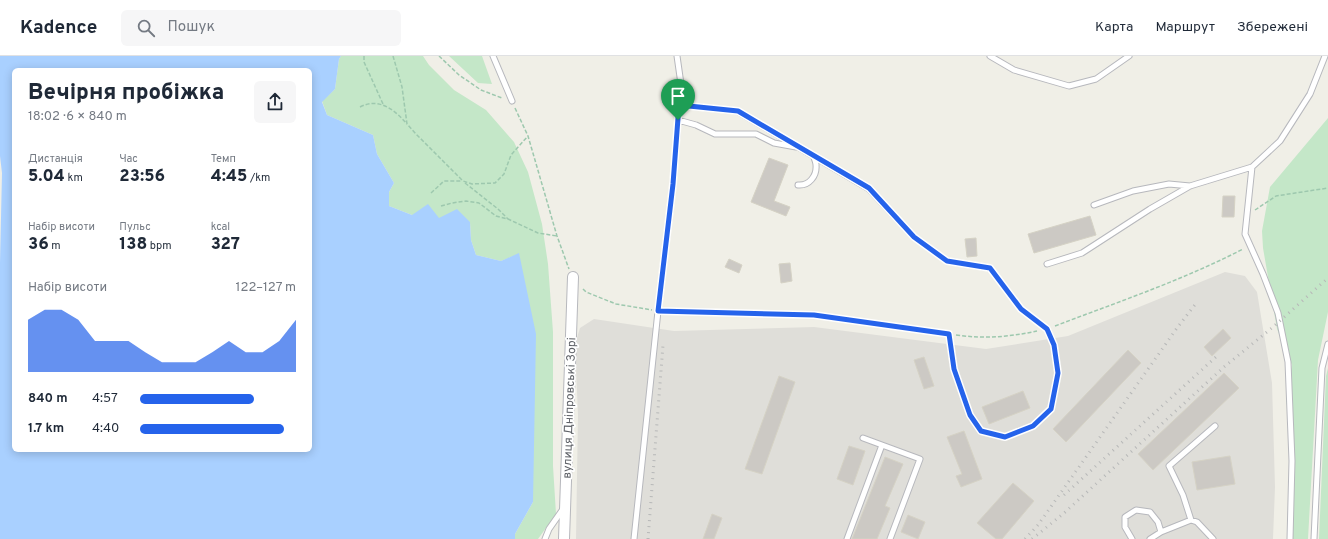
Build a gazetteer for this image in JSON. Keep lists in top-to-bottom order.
{
  "streets": {
    "street": ["вулиця Дніпровські Зорі"]
  },
  "page": {
    "header": "Kadence",
    "search": "Пошук",
    "nav": ["Карта", "Маршрут", "Збережені"],
    "heading": ["Вечірня пробіжка", "18:02 · 6 × 840 m"],
    "stats": [
      ["Дистанція", "5.04 km"],
      ["Час", "23:56"],
      ["Темп", "4:45 /km"],
      ["Набір висоти", "36 m"],
      ["Пульс", "138 bpm"],
      ["kcal", "327"]
    ],
    "chart": ["Набір висоти", "122–127 m"],
    "list": [
      {
        "name": "840 m",
        "note": "4:57"
      },
      {
        "name": "1.7 km",
        "note": "4:40"
      }
    ]
  }
}
